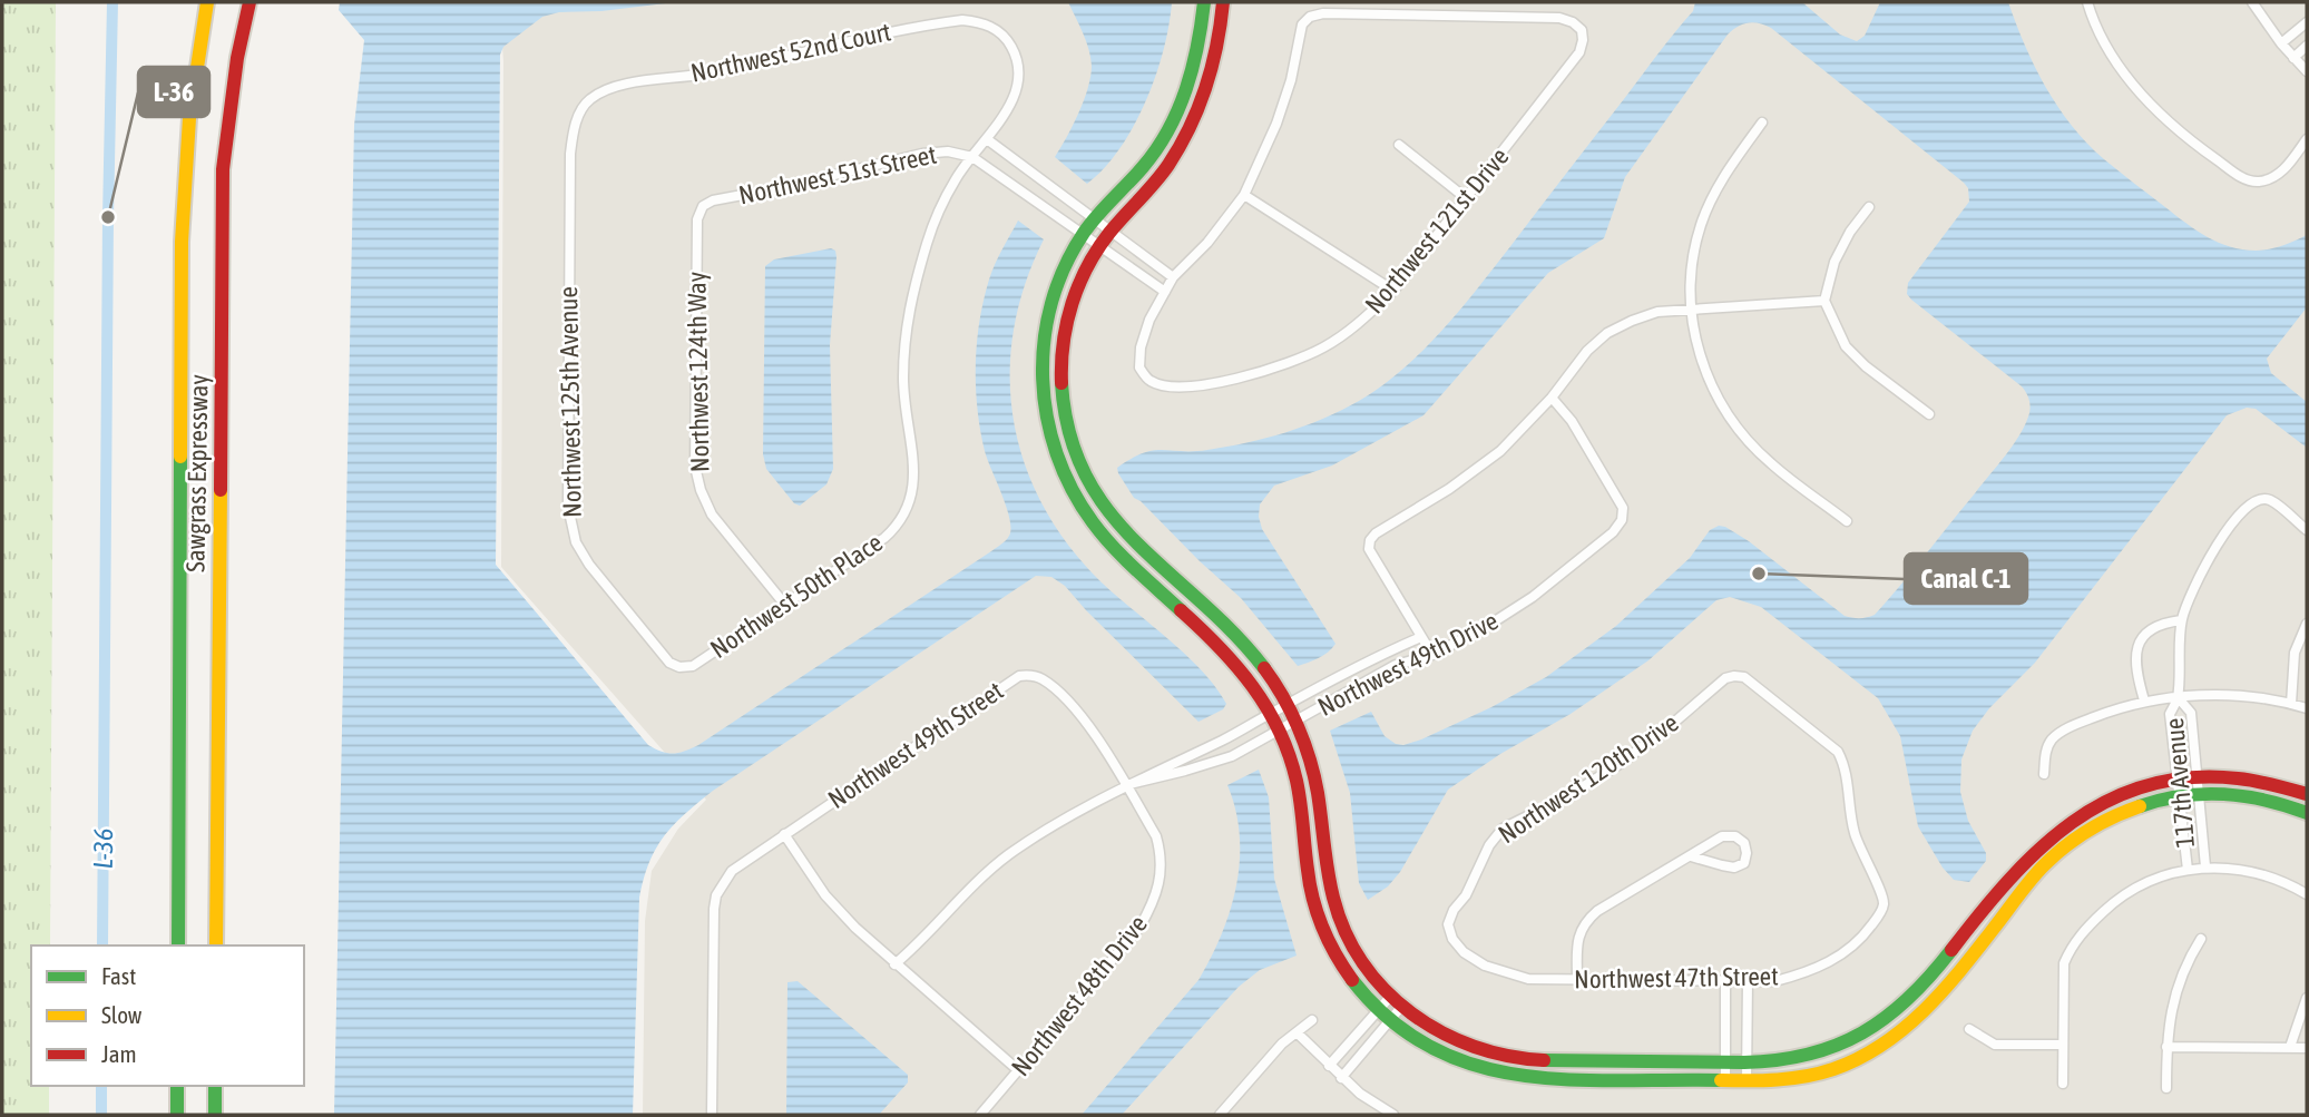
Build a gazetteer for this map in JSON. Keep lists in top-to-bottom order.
{
  "streets": {
    "main road": ["Sawgrass Expressway"],
    "street": [
      "Northwest 52nd Court",
      "Northwest 51st Street",
      "Northwest 121st Drive",
      "Northwest 124th Way",
      "Northwest 125th Avenue",
      "Northwest 50th Place",
      "Northwest 49th Drive",
      "Northwest 49th Street",
      "Northwest 120th Drive",
      "117th Avenue",
      "Northwest 47th Street",
      "Northwest 48th Drive"
    ]
  },
  "crossings": [
    ["Northwest 52nd Court", "Northwest 125th Avenue"],
    ["Northwest 51st Street", "Northwest 121st Drive"],
    ["Northwest 51st Street", "Northwest 124th Way"],
    ["Northwest 51st Street", "Northwest 50th Place"],
    ["Northwest 124th Way", "Northwest 50th Place"],
    ["Northwest 125th Avenue", "Northwest 50th Place"],
    ["Northwest 49th Drive", "Northwest 49th Street"],
    ["Northwest 49th Drive", "Northwest 48th Drive"],
    ["Northwest 49th Street", "Northwest 48th Drive"],
    ["Northwest 120th Drive", "Northwest 47th Street"]
  ],
  "water": ["L-36"],
  "places": ["L-36", "Canal C-1"],
  "legend": ["Fast", "Slow", "Jam"]
}
